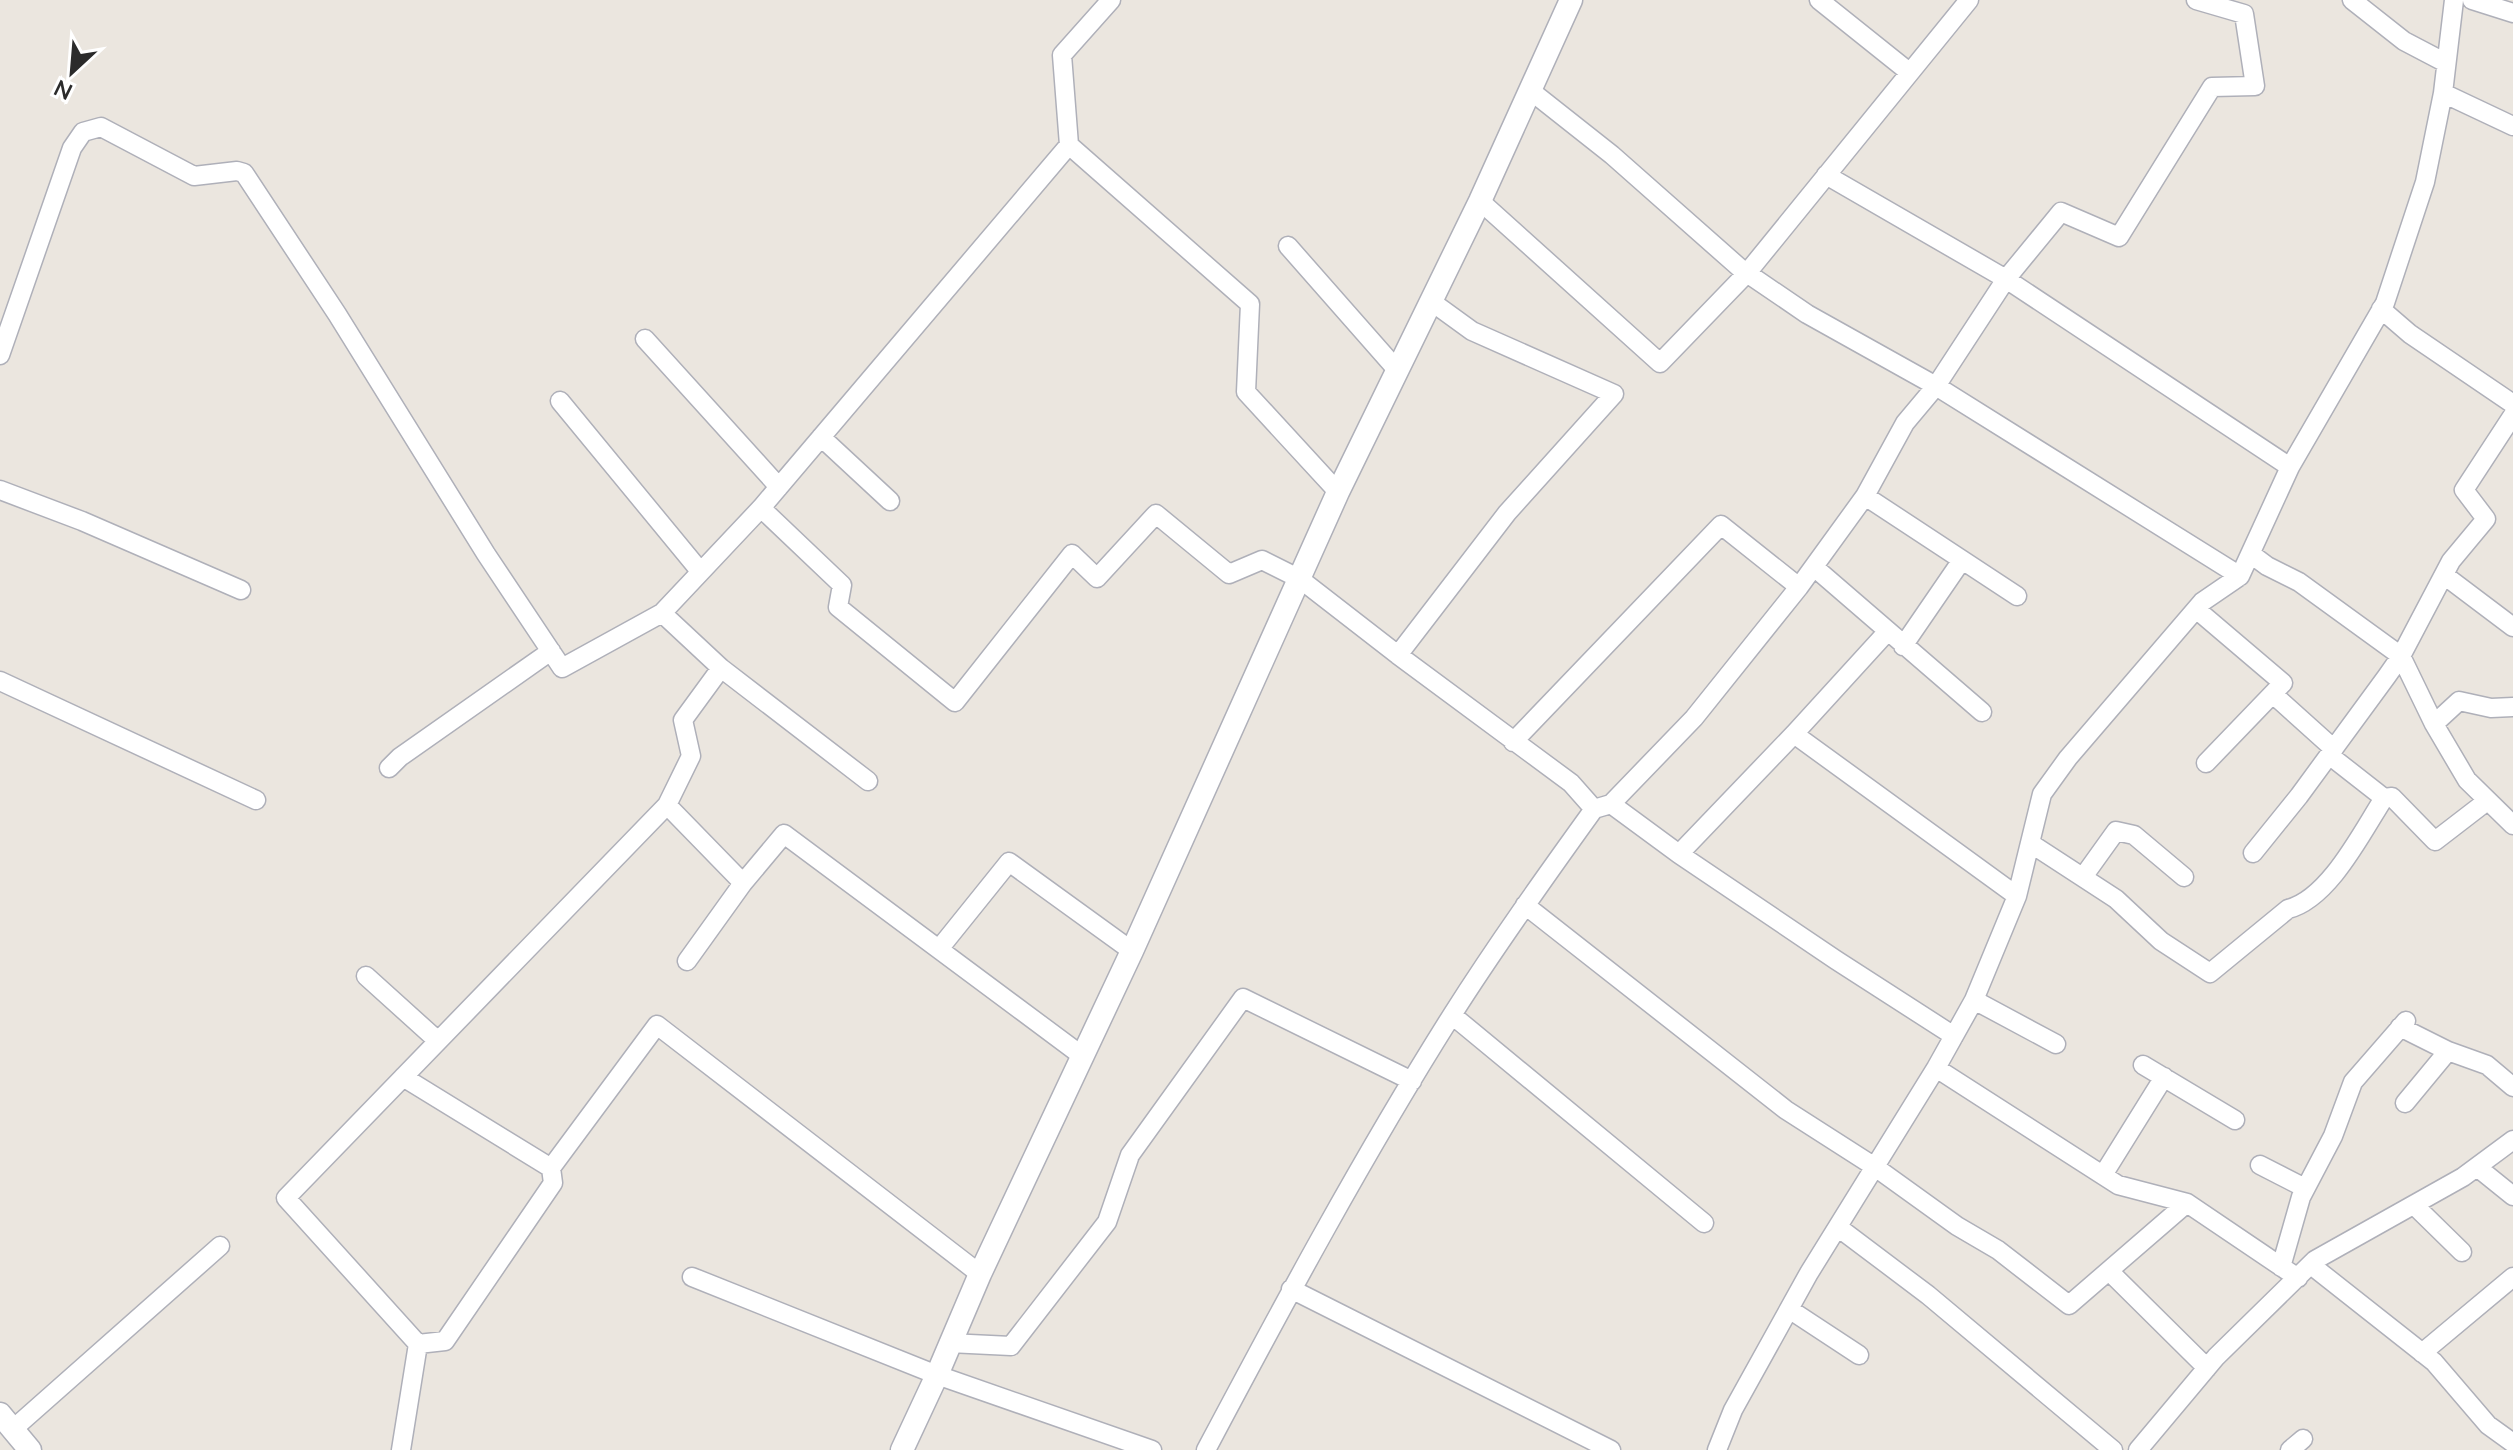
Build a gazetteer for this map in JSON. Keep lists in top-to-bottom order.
{
  "north": "bottom left"
}
